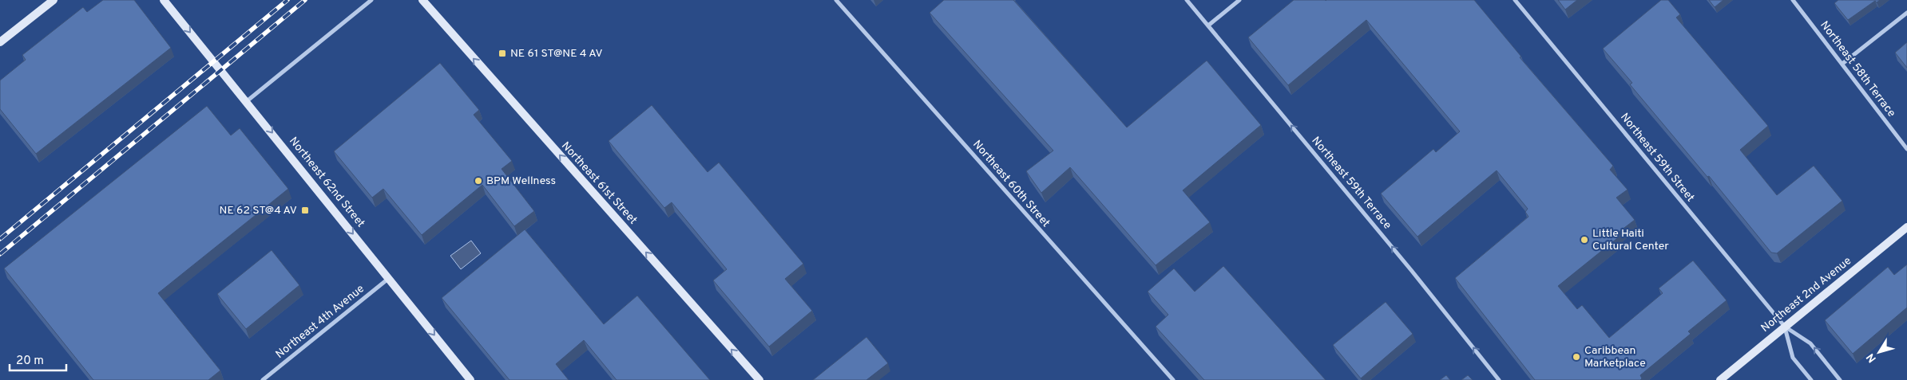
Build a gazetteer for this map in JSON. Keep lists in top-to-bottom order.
{
  "streets": {
    "main road": ["Northeast 62nd Street", "Northeast 61st Street", "Northeast 2nd Avenue"],
    "street": [
      "Northeast 58th Terrace",
      "Northeast 59th Street",
      "Northeast 59th Terrace",
      "Northeast 60th Street",
      "Northeast 4th Avenue"
    ]
  },
  "crossings": [
    ["Northeast 59th Street", "Northeast 2nd Avenue"],
    ["Northeast 62nd Street", "Northeast 4th Avenue"]
  ],
  "one_way": ["Northeast 62nd Street", "Northeast 61st Street", "Northeast 59th Terrace"],
  "places": {
    "transit": ["NE 61 ST@NE 4 AV", "NE 62 ST@4 AV"],
    "other": ["BPM Wellness", "Little Haiti Cultural Center", "Caribbean Marketplace"]
  },
  "scale_bar": "20 m",
  "north": "bottom left"
}
